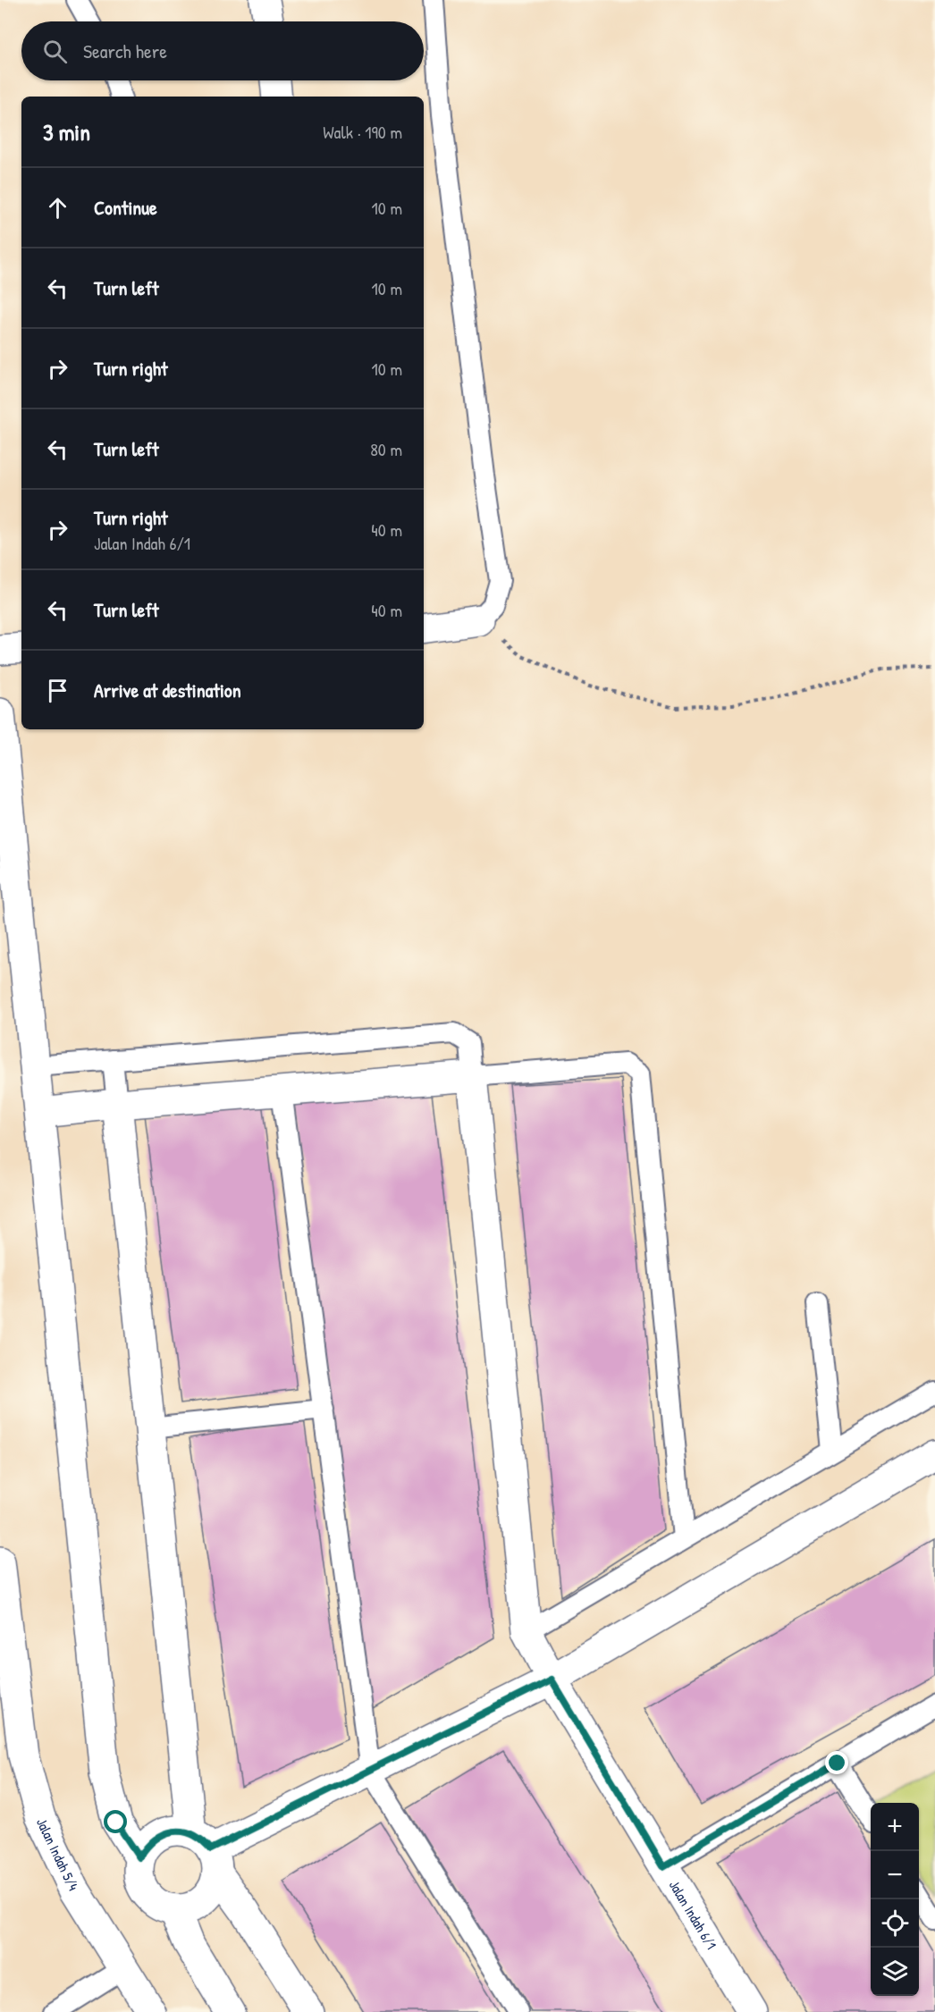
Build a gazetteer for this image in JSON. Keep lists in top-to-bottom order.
{
  "streets": {
    "street": ["Jalan Indah 5/4", "Jalan Indah 6/1"]
  },
  "page": {
    "search": "Search here",
    "heading": ["3 min", "Walk · 190 m"],
    "list": [
      ["Continue", "10 m"],
      ["Turn left", "10 m"],
      ["Turn right", "10 m"],
      ["Turn left", "80 m"],
      ["Turn right", "Jalan Indah 6/1", "40 m"],
      ["Turn left", "40 m"],
      "Arrive at destination"
    ],
    "map_buttons": ["+", "−"]
  }
}
